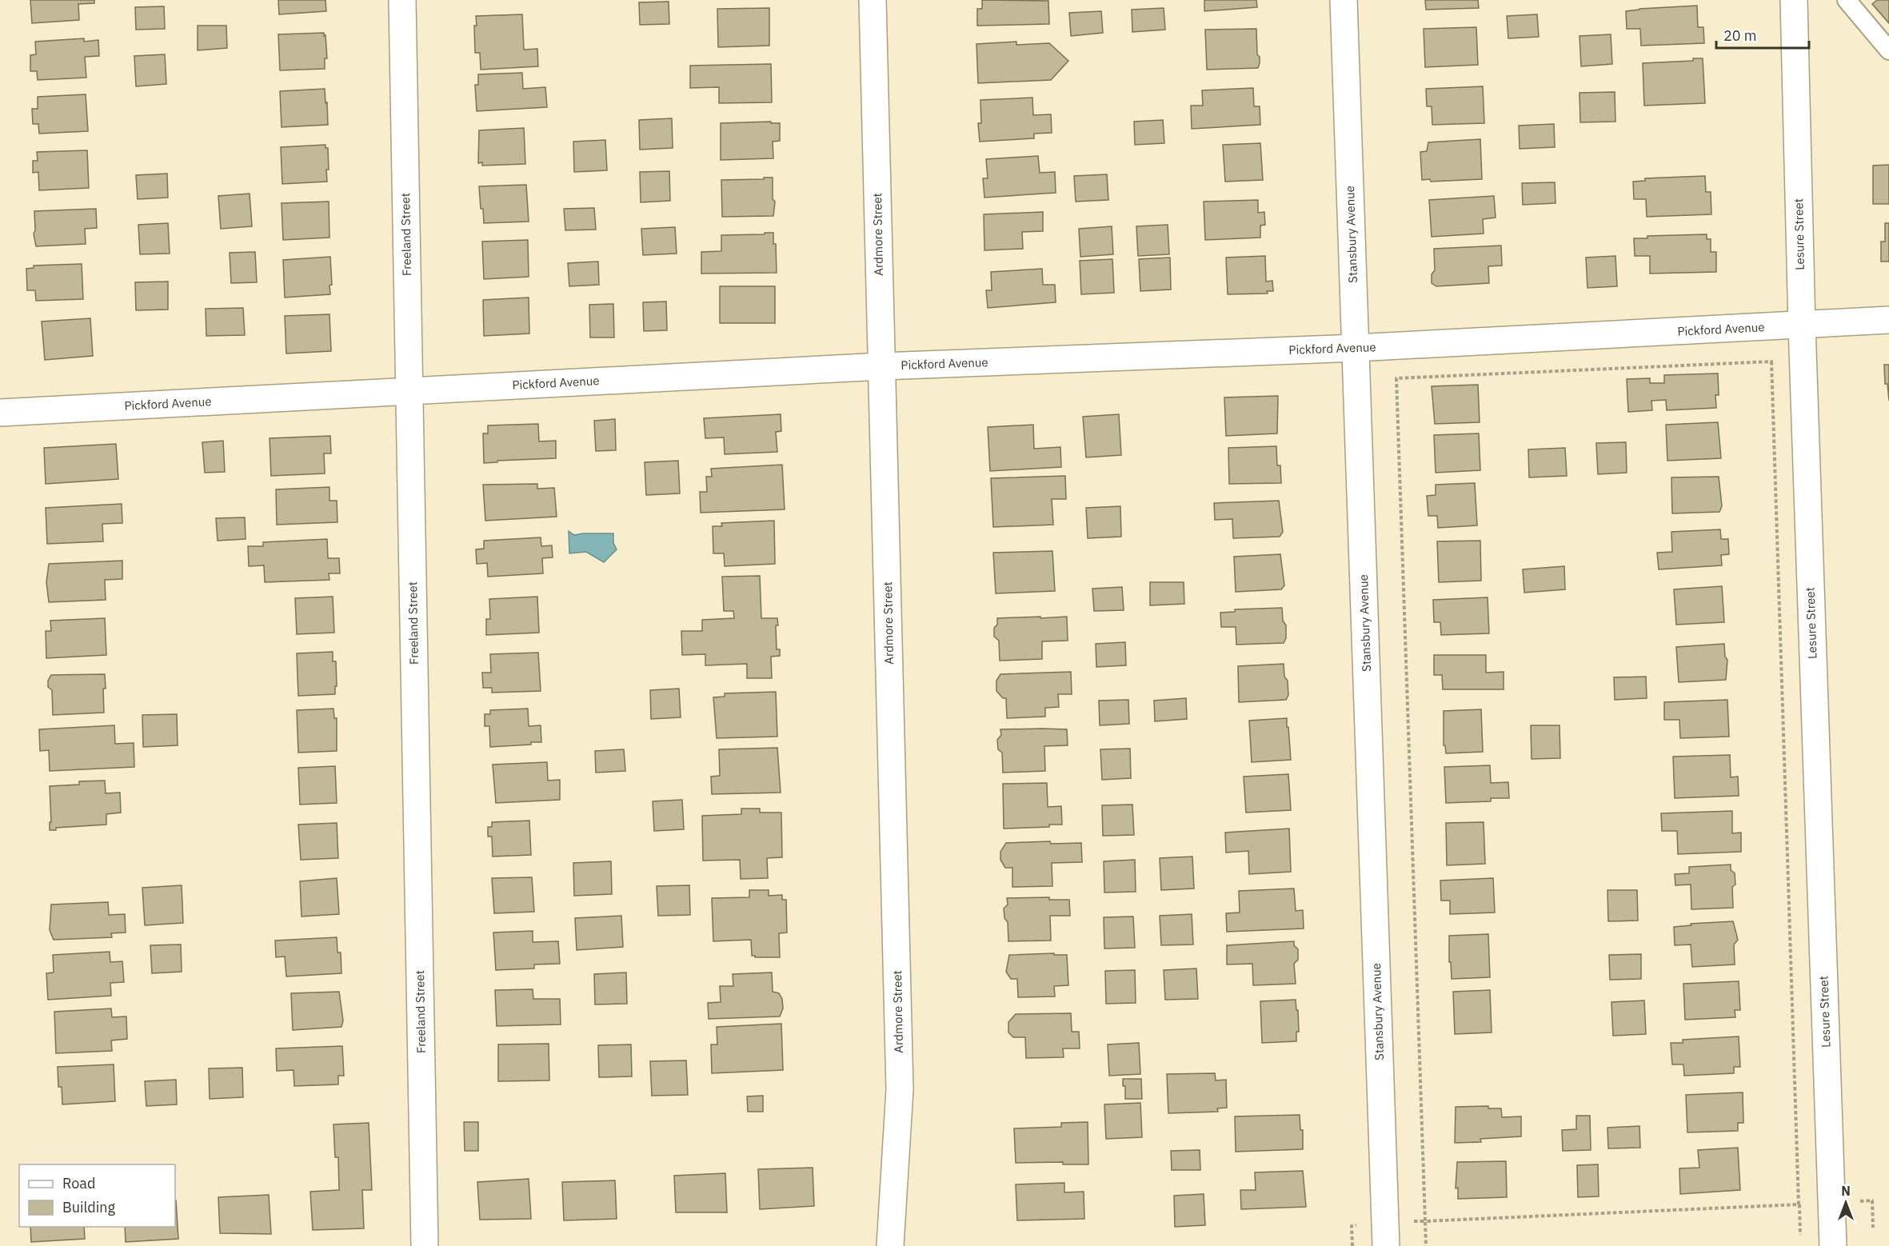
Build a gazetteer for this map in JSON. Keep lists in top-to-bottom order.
{
  "streets": {
    "street": [
      "Freeland Street",
      "Ardmore Street",
      "Stansbury Avenue",
      "Lesure Street",
      "Pickford Avenue"
    ]
  },
  "crossings": [
    ["Freeland Street", "Pickford Avenue"],
    ["Ardmore Street", "Pickford Avenue"],
    ["Stansbury Avenue", "Pickford Avenue"],
    ["Lesure Street", "Pickford Avenue"]
  ],
  "legend": ["Road", "Building"],
  "scale_bar": "20 m",
  "north": "top"
}
